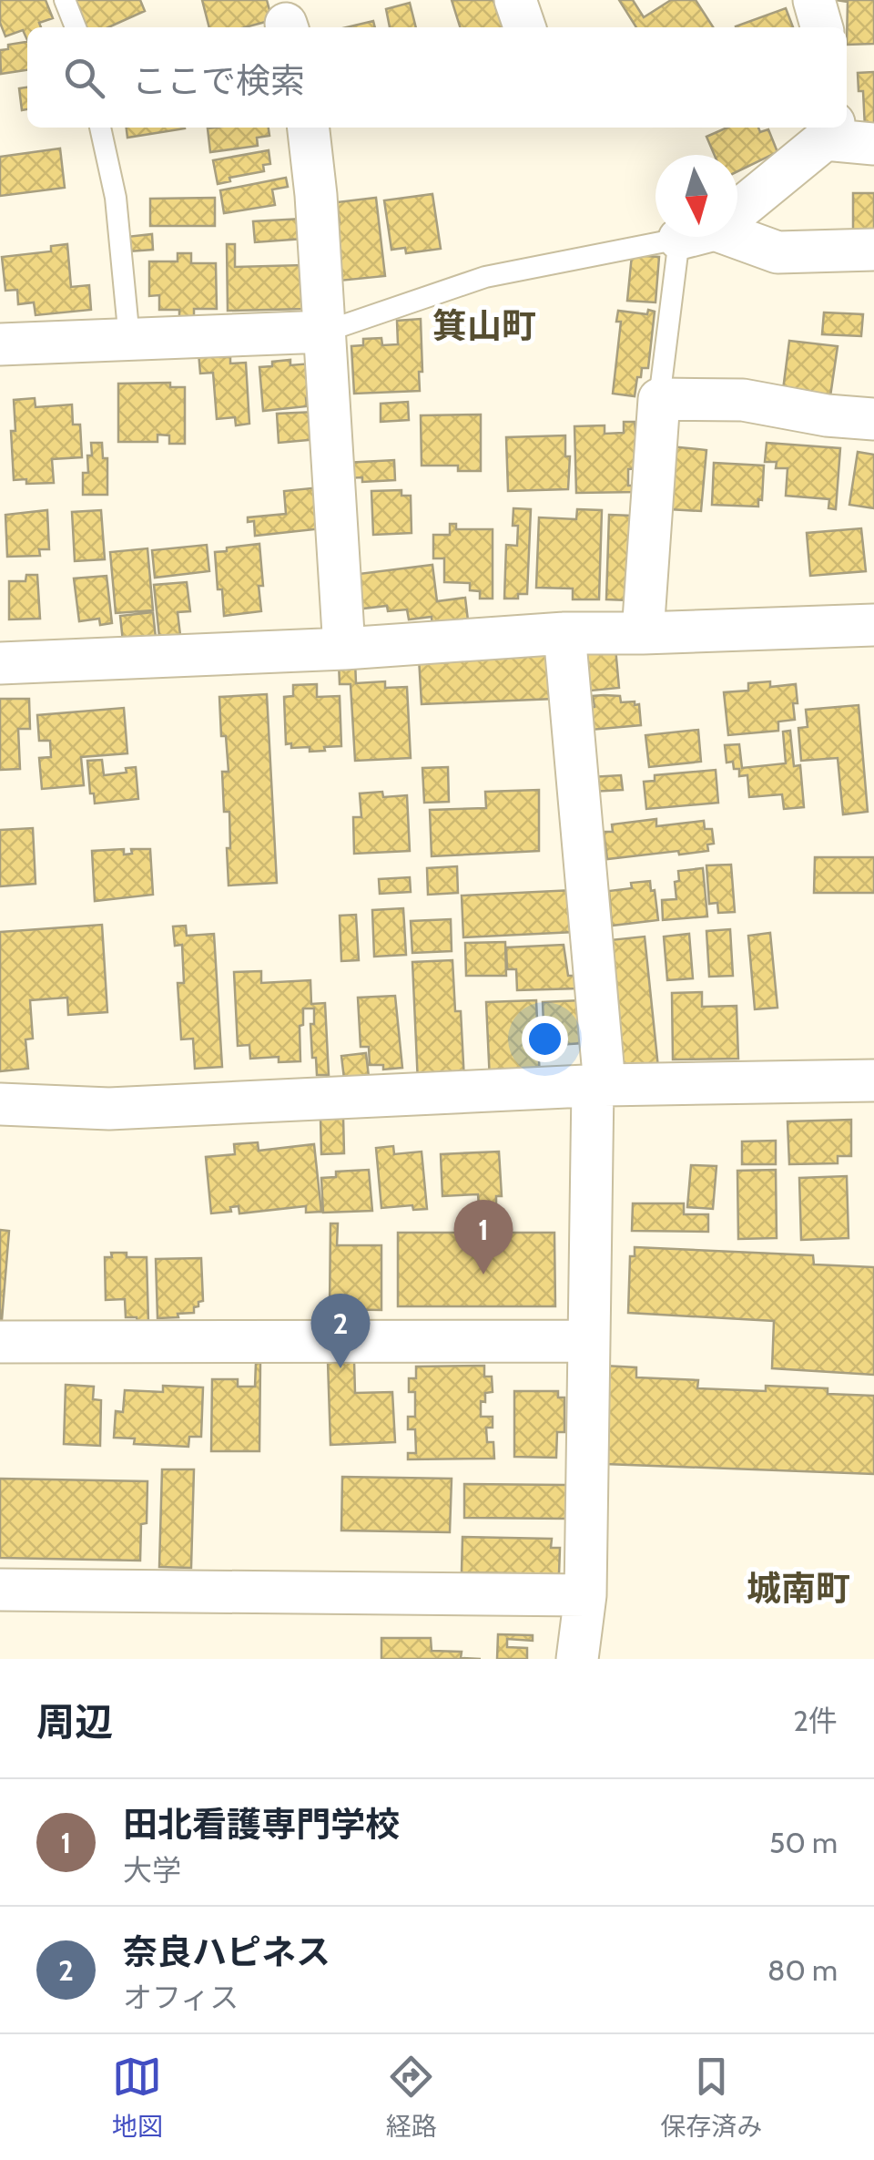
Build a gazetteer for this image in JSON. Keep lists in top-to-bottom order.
{
  "districts": ["箕山町", "城南町"],
  "north": "bottom",
  "page": {
    "search": "ここで検索",
    "pins": ["1", "2"],
    "heading": ["周辺", "2件"],
    "list": [
      {
        "mark": "1",
        "name": "田北看護専門学校",
        "note": "大学",
        "value": "50 m"
      },
      {
        "mark": "2",
        "name": "奈良ハピネス",
        "note": "オフィス",
        "value": "80 m"
      }
    ],
    "nav": ["地図", "経路", "保存済み"]
  }
}
